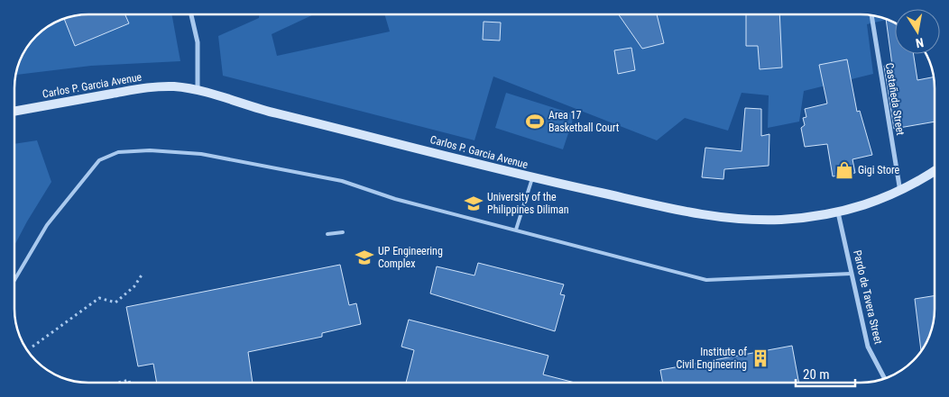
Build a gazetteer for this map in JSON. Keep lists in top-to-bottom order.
{
  "streets": {
    "main road": ["Carlos P. Garcia Avenue"],
    "street": ["Castañeda Street", "Pardo de Tavera Street"]
  },
  "crossings": [
    ["Carlos P. Garcia Avenue", "Castañeda Street"],
    ["Carlos P. Garcia Avenue", "Pardo de Tavera Street"]
  ],
  "places": {
    "sports": ["Area 17 Basketball Court"],
    "shop": ["Gigi Store"],
    "school or university": ["University of the Philippines Diliman", "UP Engineering Complex"],
    "building": ["Institute of Civil Engineering"]
  },
  "scale_bar": "20 m",
  "north": "bottom"
}
